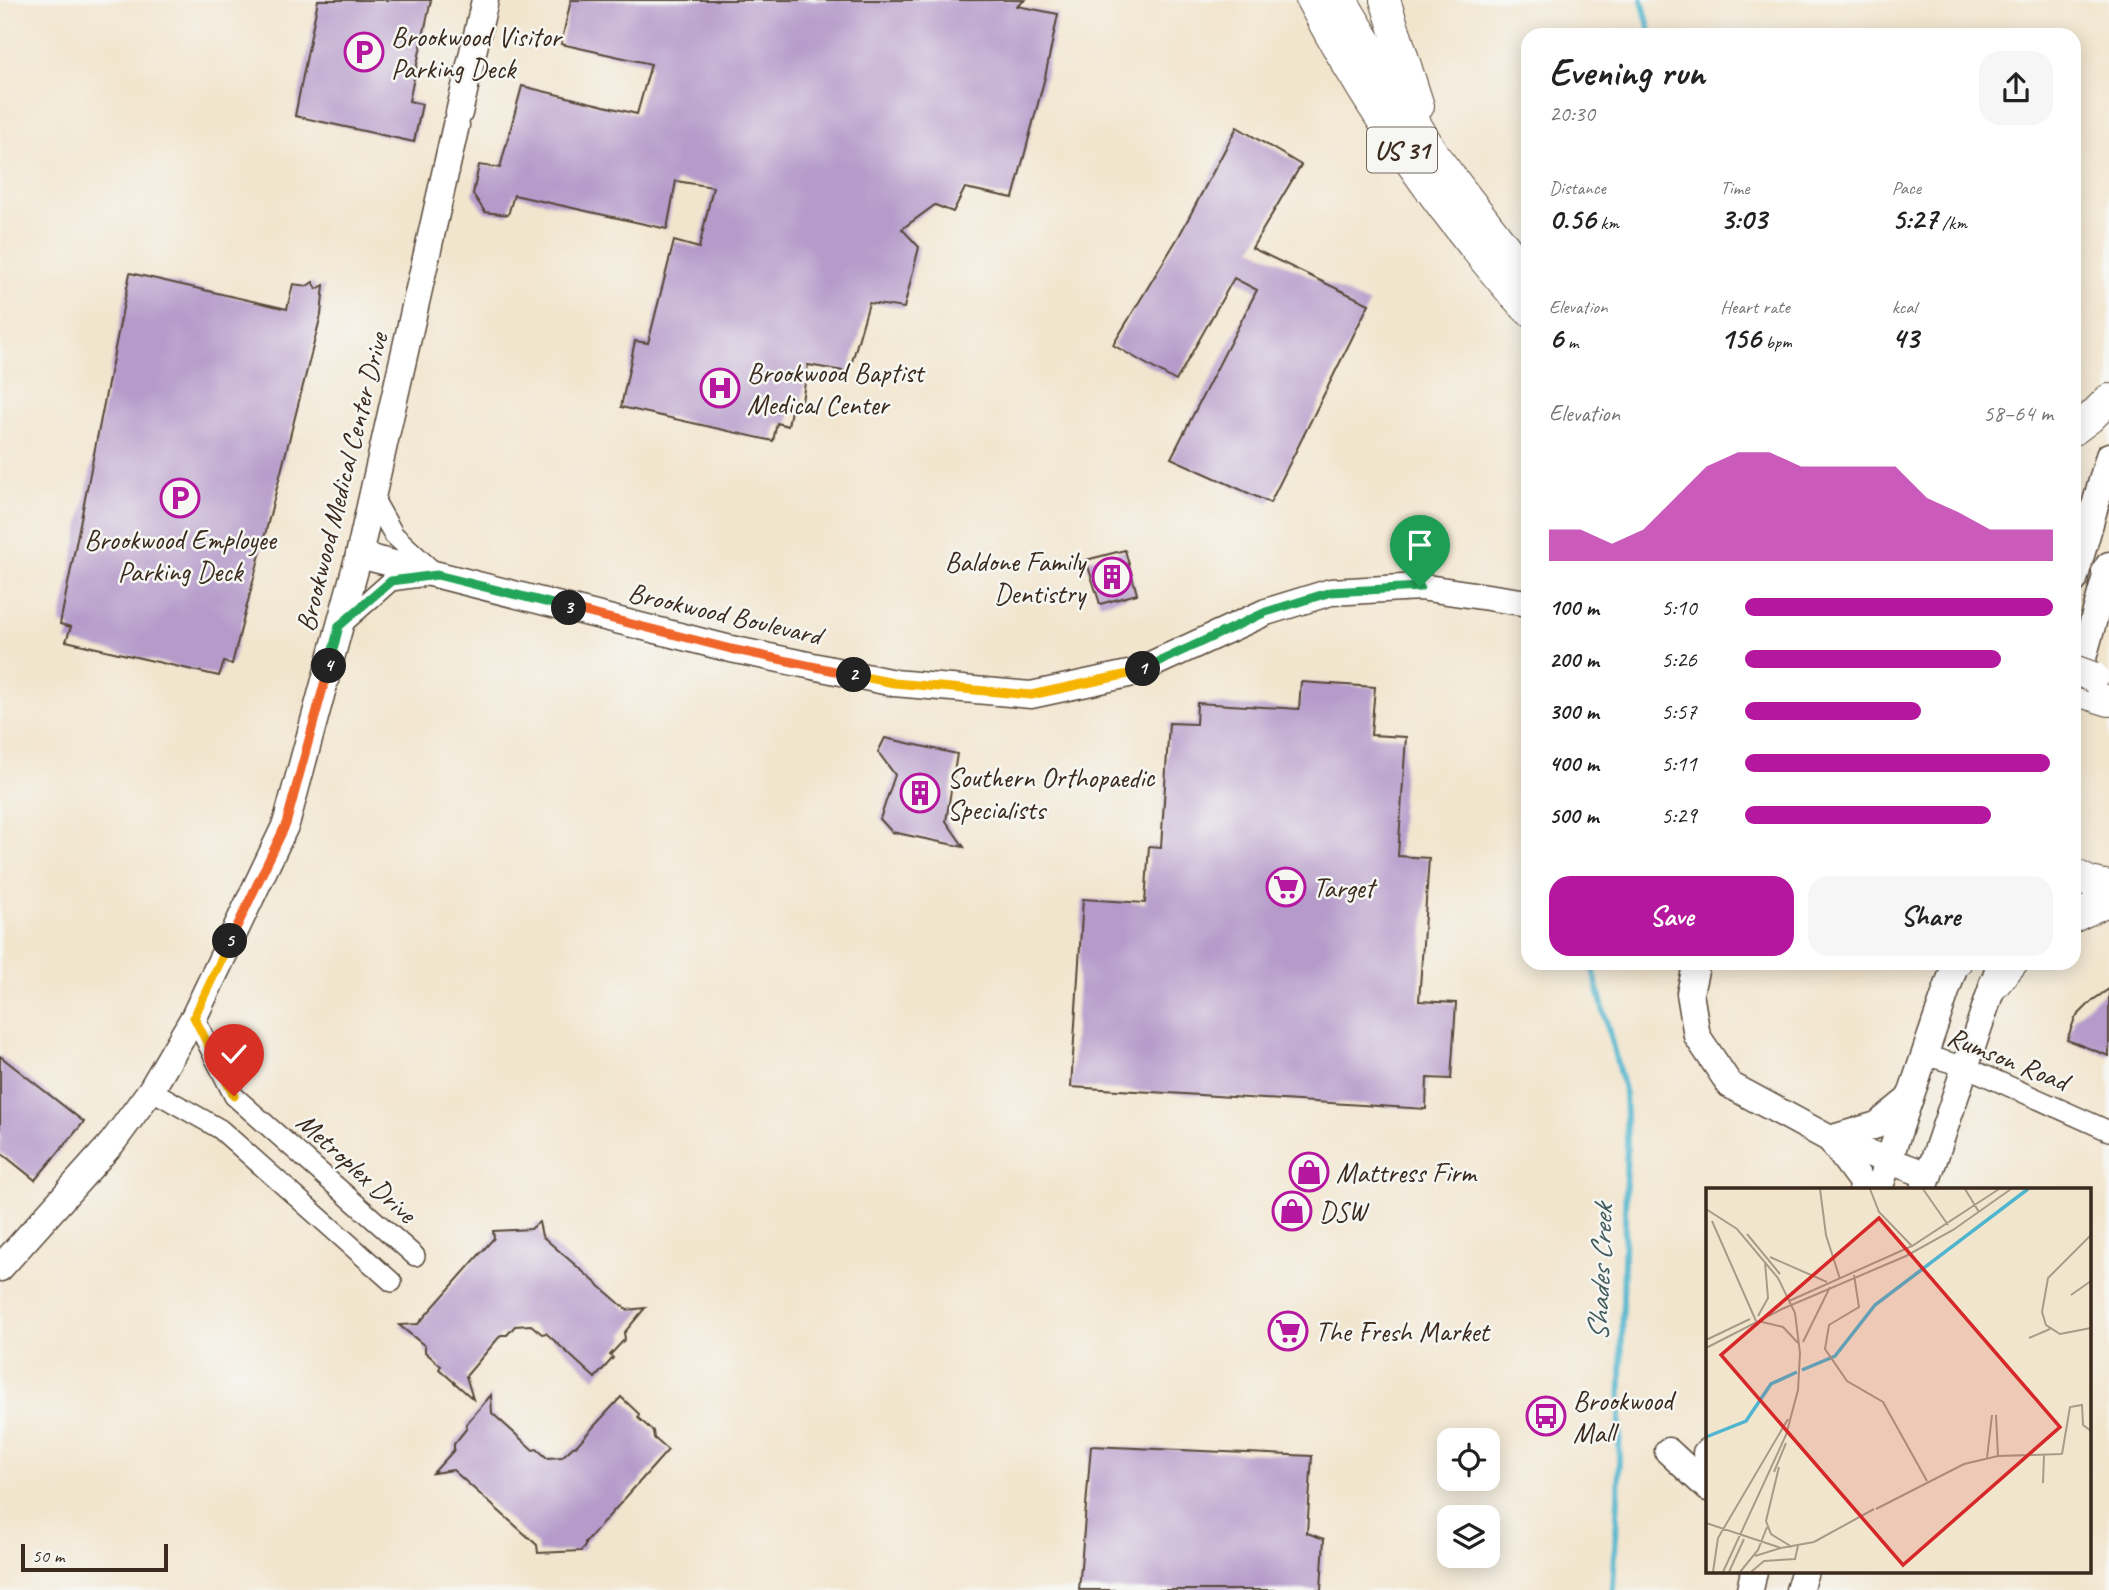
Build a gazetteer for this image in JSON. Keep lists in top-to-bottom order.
{
  "streets": {
    "main road": ["US 31"],
    "street": [
      "Brookwood Medical Center Drive",
      "Brookwood Boulevard",
      "Rumson Road",
      "Metroplex Drive"
    ]
  },
  "crossings": [
    ["Brookwood Medical Center Drive", "Brookwood Boulevard"],
    ["Brookwood Medical Center Drive", "Metroplex Drive"]
  ],
  "water": ["Shades Creek"],
  "places": {
    "parking": ["Brookwood Visitor Parking Deck", "Brookwood Employee Parking Deck"],
    "hospital": ["Brookwood Baptist Medical Center"],
    "building": ["Baldone Family Dentistry", "Southern Orthopaedic Specialists"],
    "supermarket": ["Target", "The Fresh Market"],
    "shop": ["Mattress Firm", "DSW"],
    "bus stop": ["Brookwood Mall"]
  },
  "scale_bar": "50 m",
  "page": {
    "heading": ["Evening run", "20:30"],
    "stats": [
      ["Distance", "0.56 km"],
      ["Time", "3:03"],
      ["Pace", "5:27 /km"],
      ["Elevation", "6 m"],
      ["Heart rate", "156 bpm"],
      ["kcal", "43"]
    ],
    "chart": ["Elevation", "58–64 m"],
    "list": [
      {
        "name": "100 m",
        "note": "5:10"
      },
      {
        "name": "200 m",
        "note": "5:26"
      },
      {
        "name": "300 m",
        "note": "5:57"
      },
      {
        "name": "400 m",
        "note": "5:11"
      },
      {
        "name": "500 m",
        "note": "5:29"
      }
    ],
    "pins": [
      "3",
      "4",
      "1",
      "2",
      "5"
    ],
    "buttons": ["Save", "Share"],
    "scale": "50 m"
  }
}
